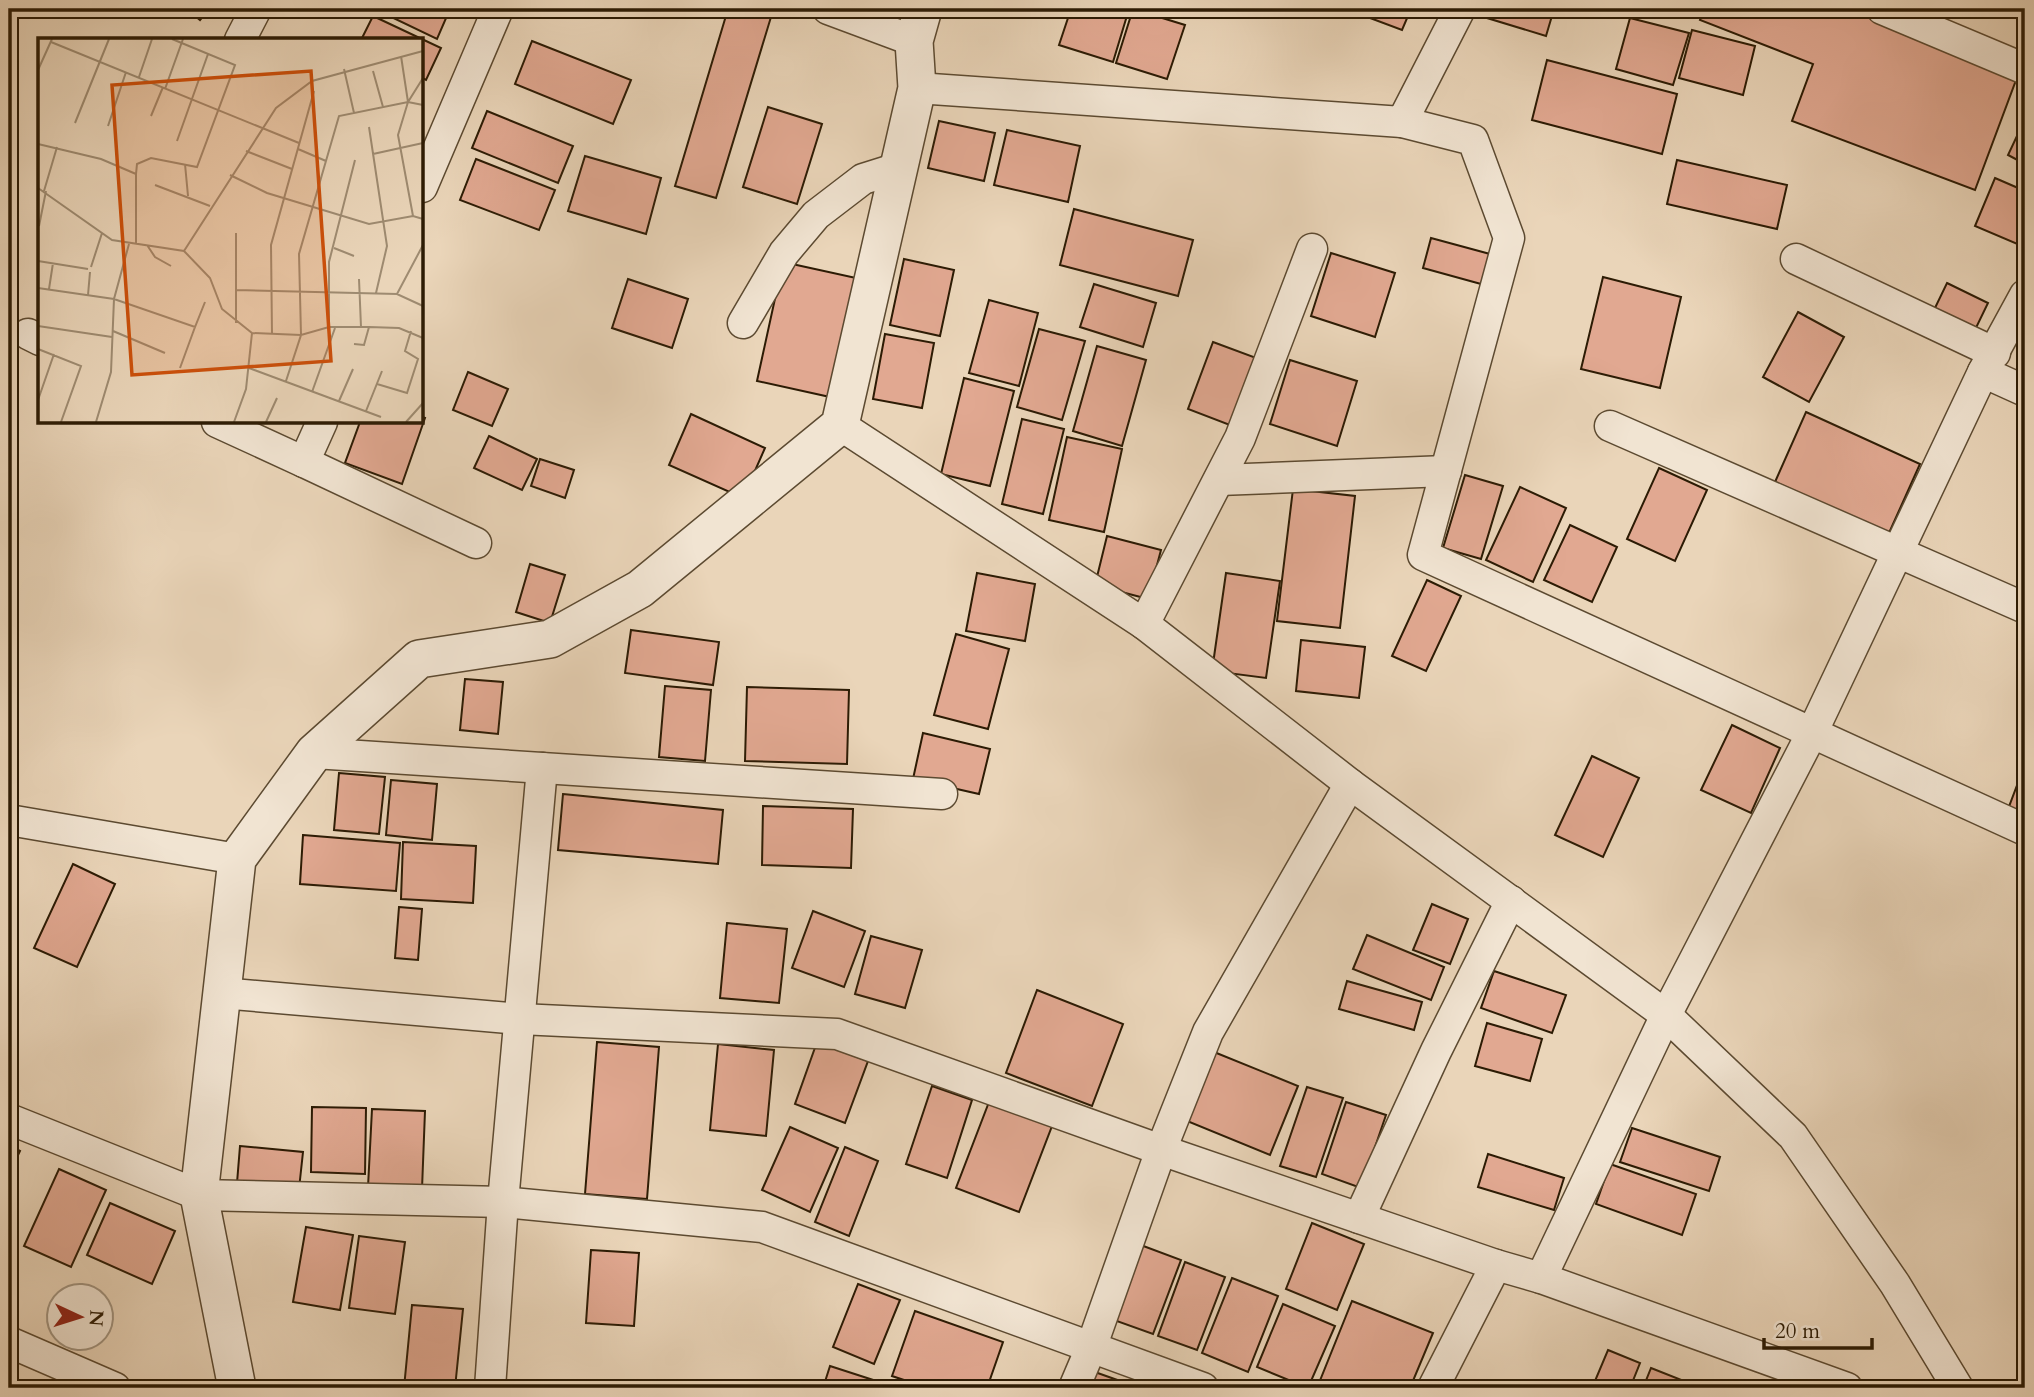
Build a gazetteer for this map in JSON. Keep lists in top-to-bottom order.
{
  "scale_bar": "20 m",
  "north": "right"
}
